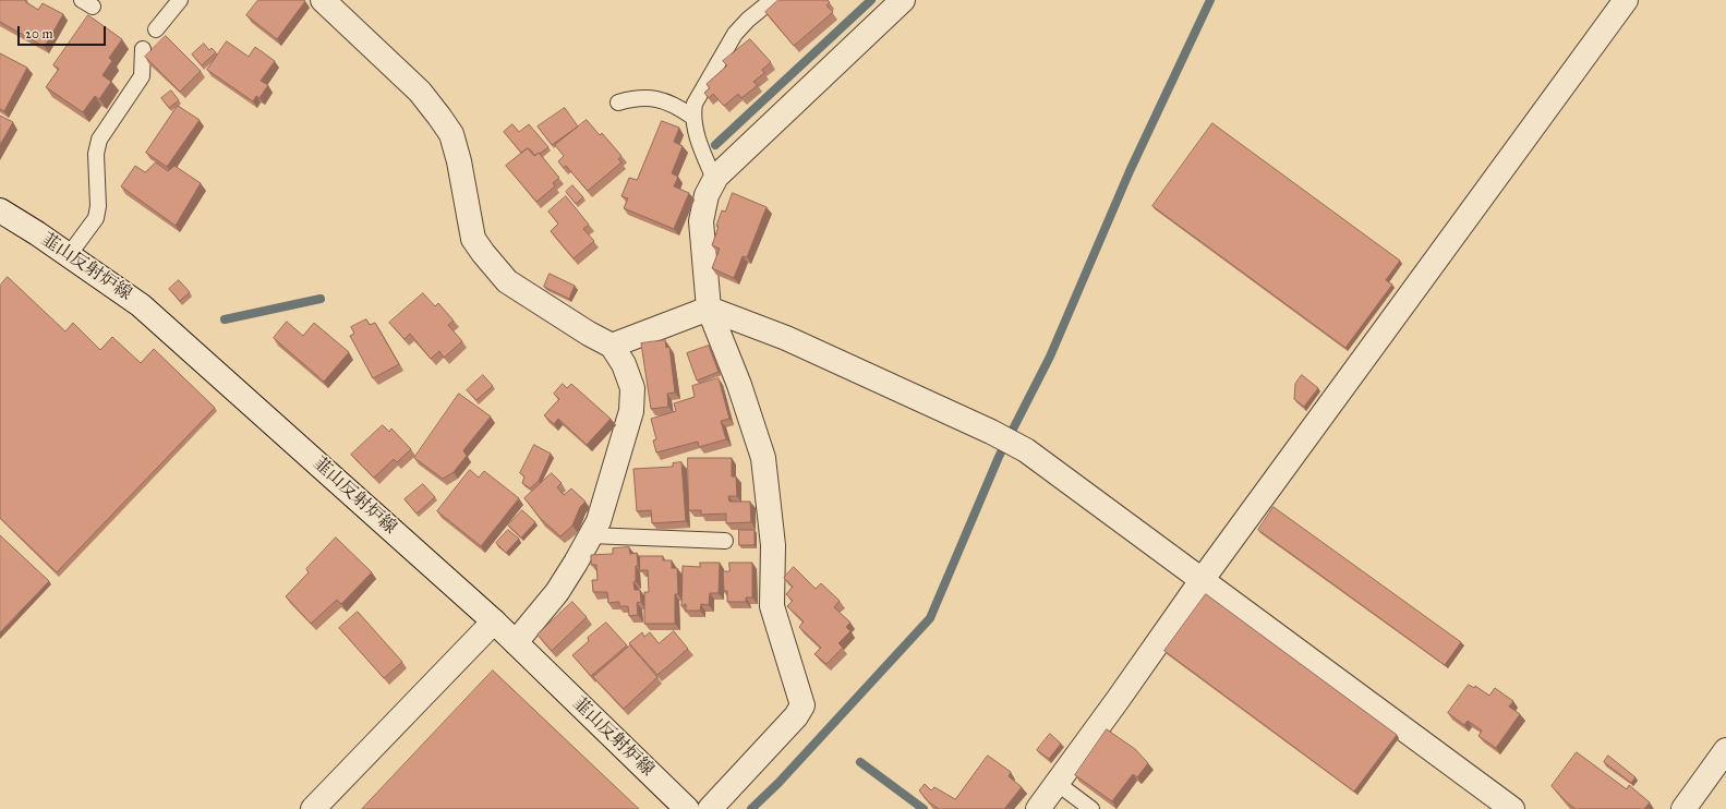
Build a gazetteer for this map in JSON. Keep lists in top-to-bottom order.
{
  "streets": {
    "street": ["韮山反射炉線"]
  },
  "scale_bar": "20 m"
}
